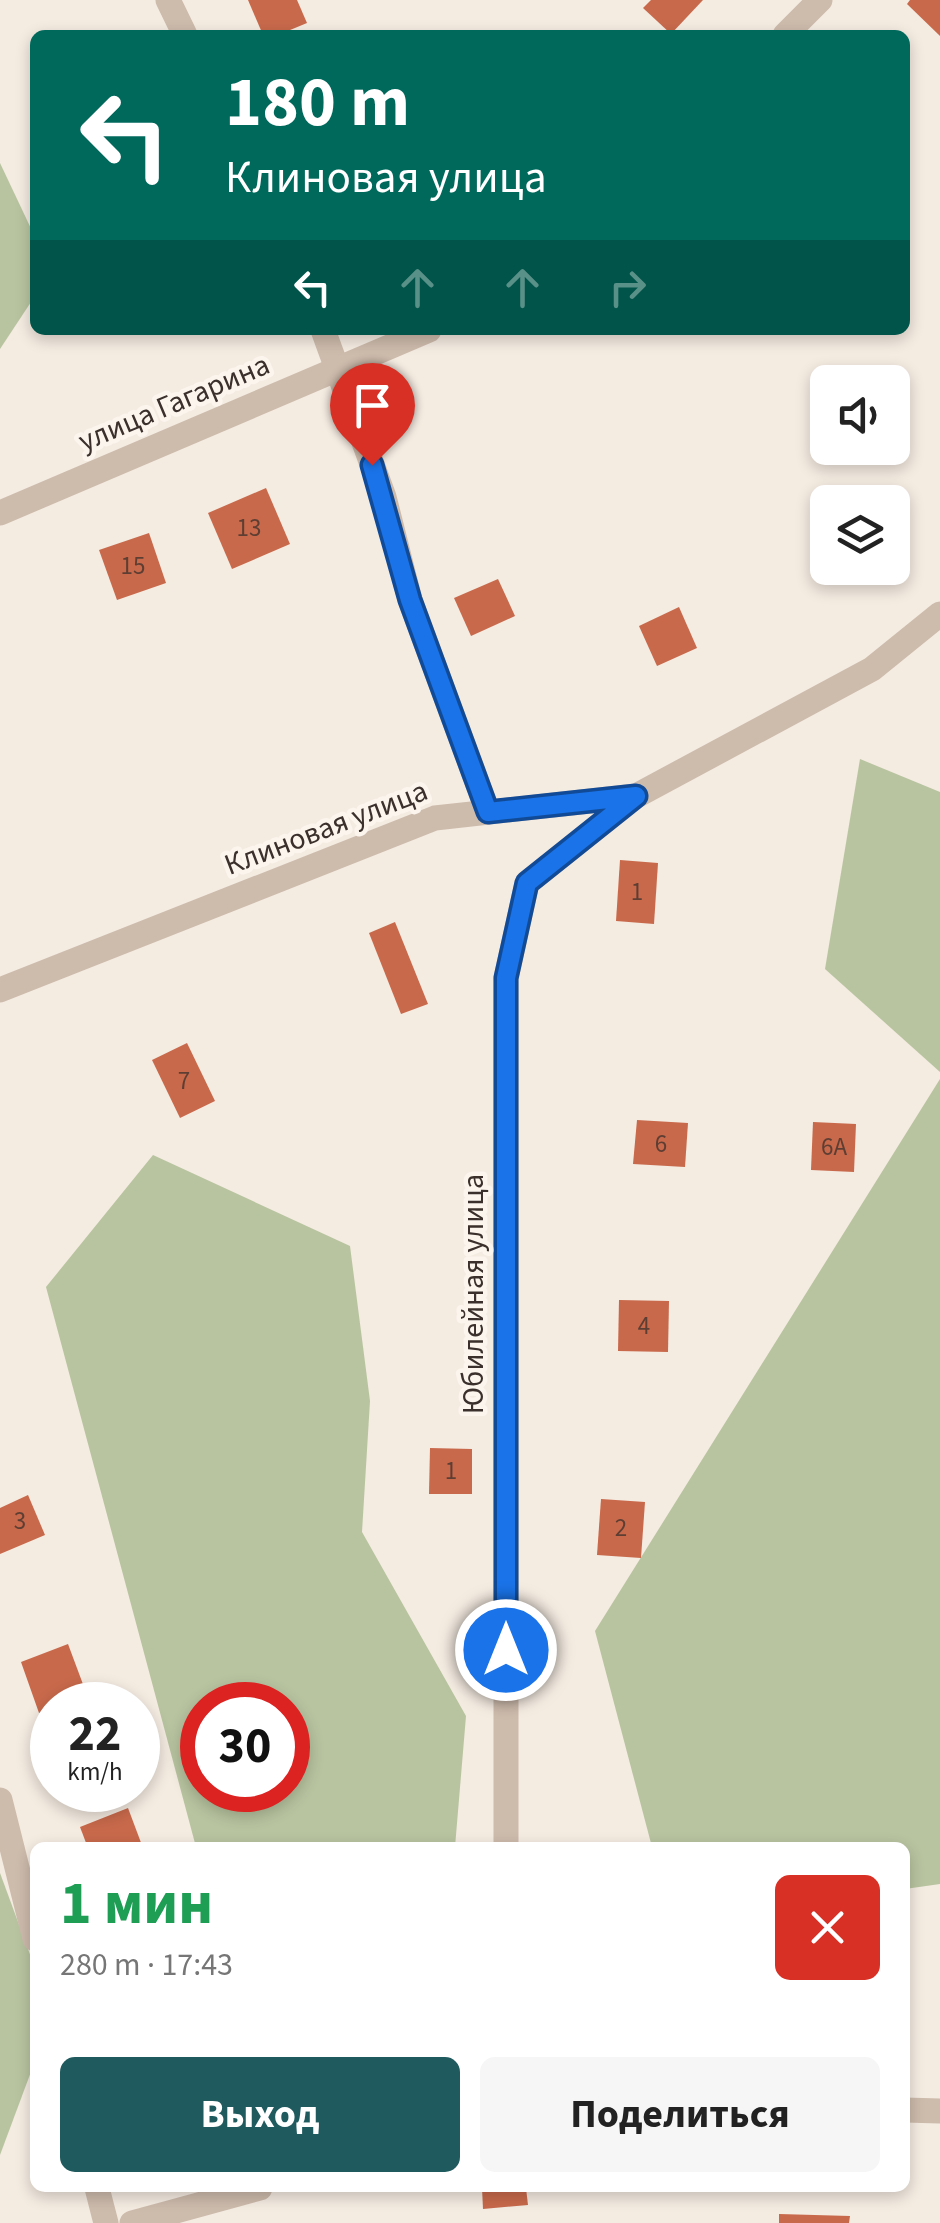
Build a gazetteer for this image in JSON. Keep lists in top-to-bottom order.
{
  "streets": {
    "street": ["улица Гагарина", "Клиновая улица", "Юбилейная улица"]
  },
  "crossings": [
    ["Клиновая улица", "Юбилейная улица"]
  ],
  "house_numbers": [
    "13",
    "15",
    "1",
    "7",
    "6",
    "6А",
    "4",
    "1",
    "3",
    "2"
  ],
  "page": {
    "turn": ["180 m", "Клиновая улица"],
    "speed": "22 km/h",
    "limit": "30",
    "heading": ["1 мин", "280 m · 17:43"],
    "buttons": ["Выход", "Поделиться"]
  }
}
